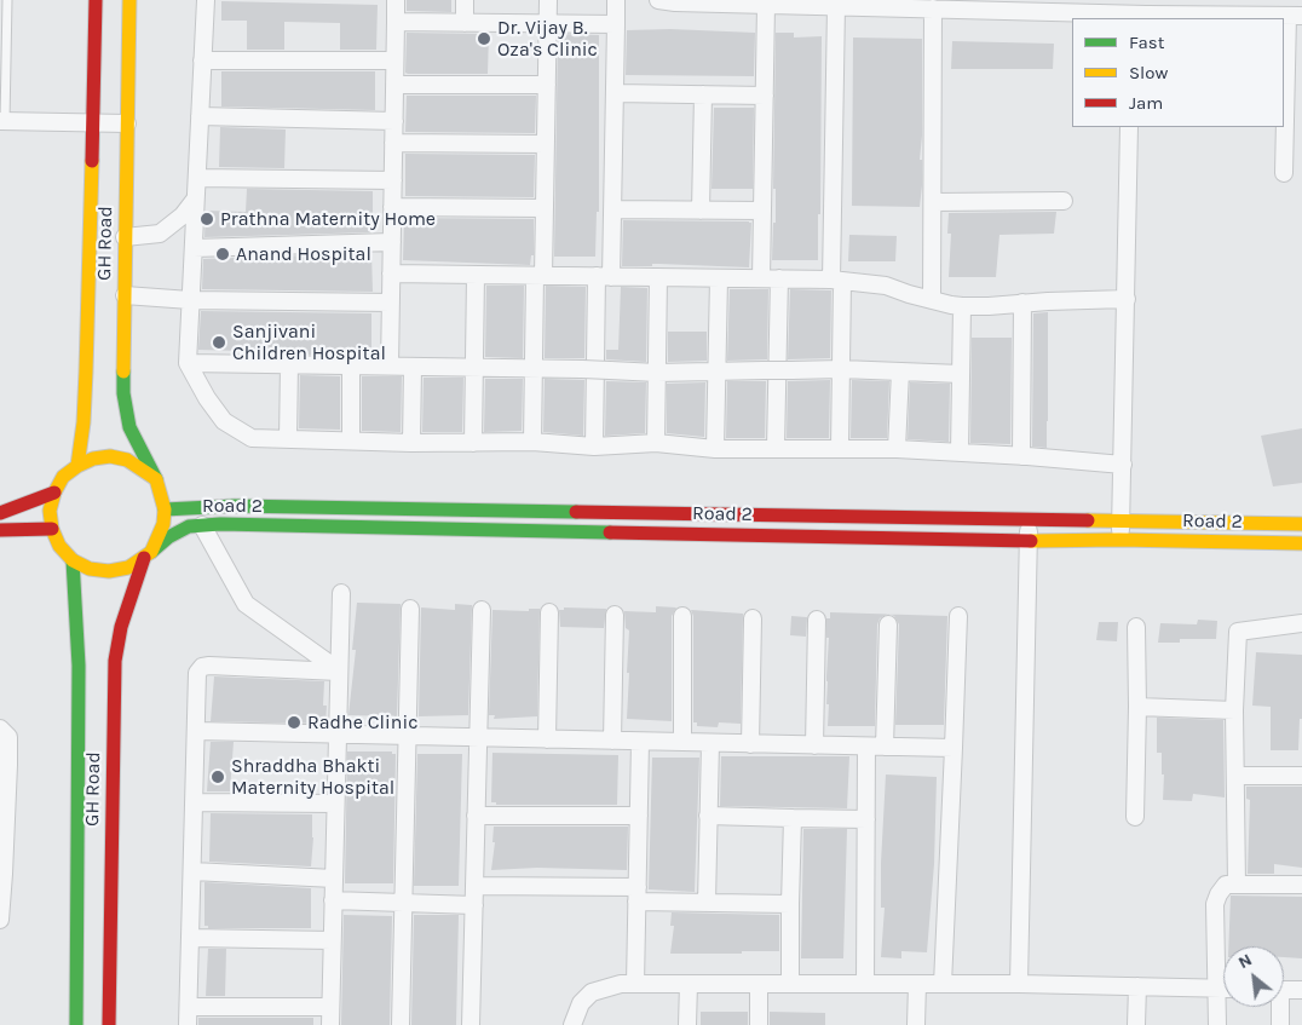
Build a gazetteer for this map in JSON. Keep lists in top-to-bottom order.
{
  "streets": {
    "street": ["GH Road", "Road 2"]
  },
  "crossings": [
    ["GH Road", "Road 2"]
  ],
  "places": [
    "Dr. Vijay B. Oza's Clinic",
    "Prathna Maternity Home",
    "Anand Hospital",
    "Sanjivani Children Hospital",
    "Radhe Clinic",
    "Shraddha Bhakti Maternity Hospital"
  ],
  "legend": ["Fast", "Slow", "Jam"],
  "north": "top left"
}
